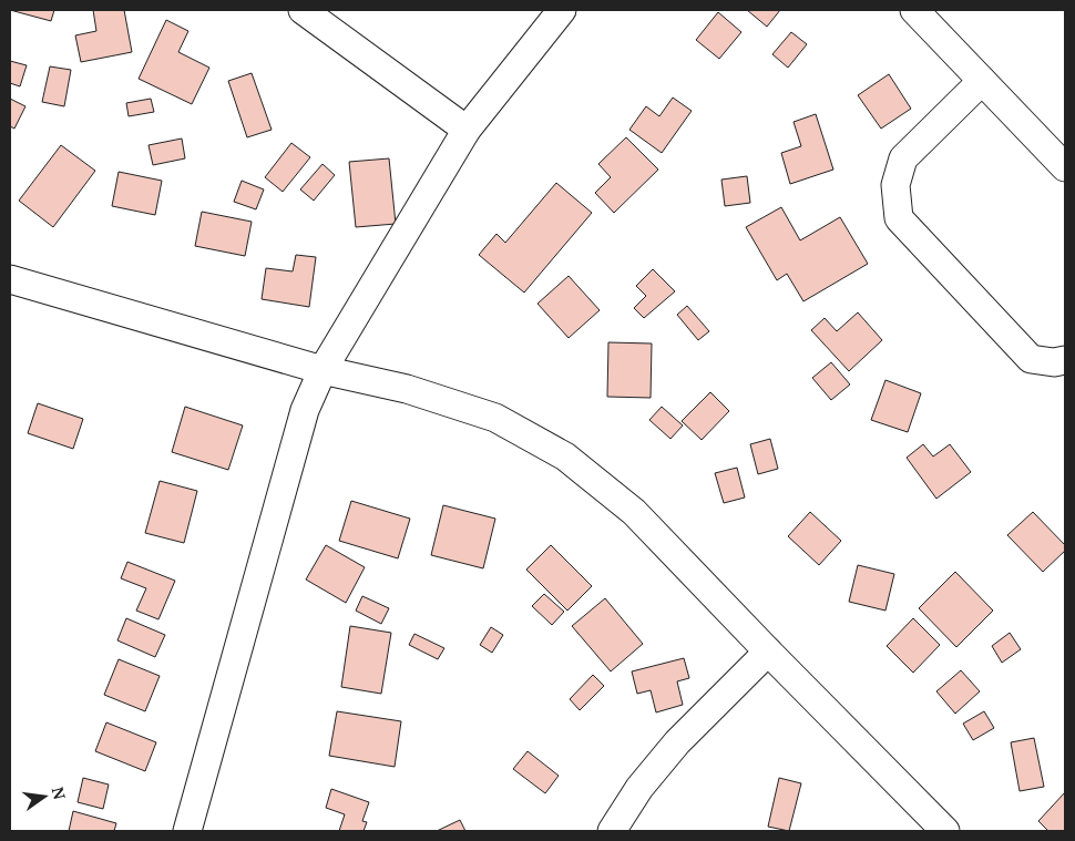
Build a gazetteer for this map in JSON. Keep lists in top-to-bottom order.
{
  "north": "right"
}
